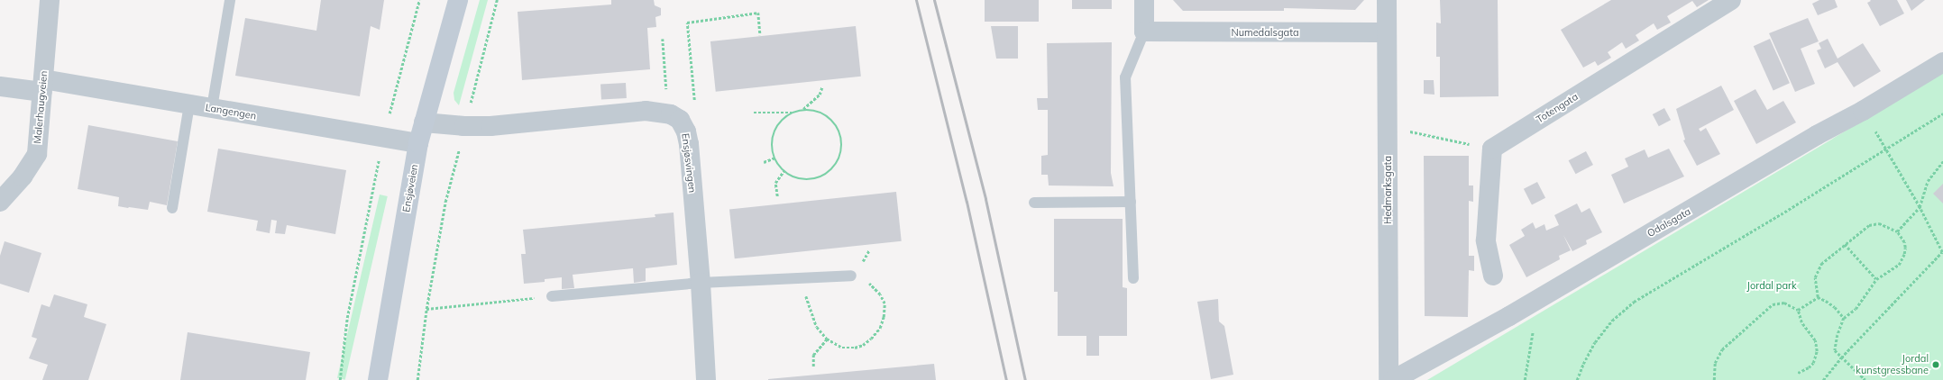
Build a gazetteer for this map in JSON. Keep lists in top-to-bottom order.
{
  "streets": {
    "main road": ["Ensjøveien"],
    "street": [
      "Numedalsgata",
      "Malerhaugveien",
      "Totengata",
      "Langengen",
      "Ensjøsvingen",
      "Hedmarksgata",
      "Odalsgata"
    ]
  },
  "crossings": [
    ["Numedalsgata", "Hedmarksgata"],
    ["Malerhaugveien", "Langengen"],
    ["Langengen", "Ensjøveien"],
    ["Ensjøsvingen", "Ensjøveien"]
  ],
  "parks": ["Jordal park"],
  "places": ["Jordal kunstgressbane"]
}
